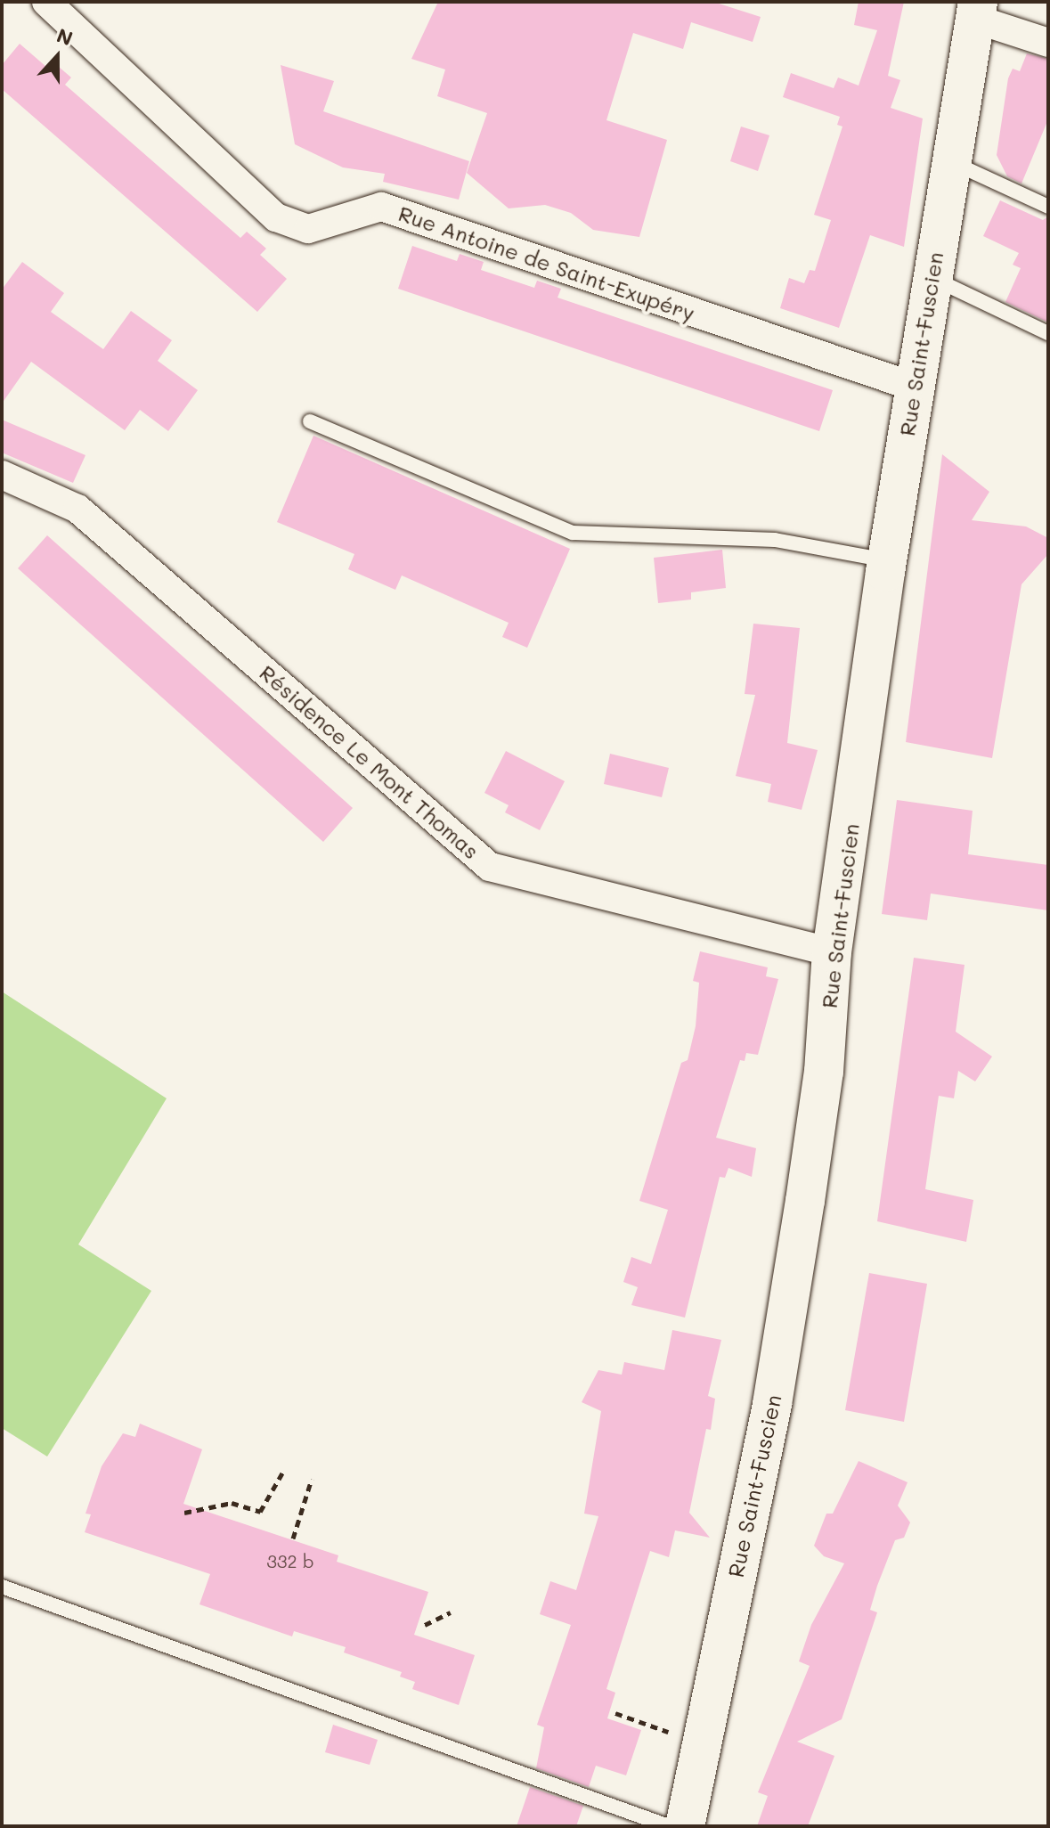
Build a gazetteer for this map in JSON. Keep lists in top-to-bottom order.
{
  "streets": {
    "main road": ["Rue Saint-Fuscien"],
    "street": ["Rue Antoine de Saint-Exupéry", "Résidence Le Mont Thomas"]
  },
  "crossings": [
    ["Rue Antoine de Saint-Exupéry", "Rue Saint-Fuscien"],
    ["Rue Saint-Fuscien", "Résidence Le Mont Thomas"]
  ],
  "house_numbers": ["332 b"],
  "north": "top"
}
